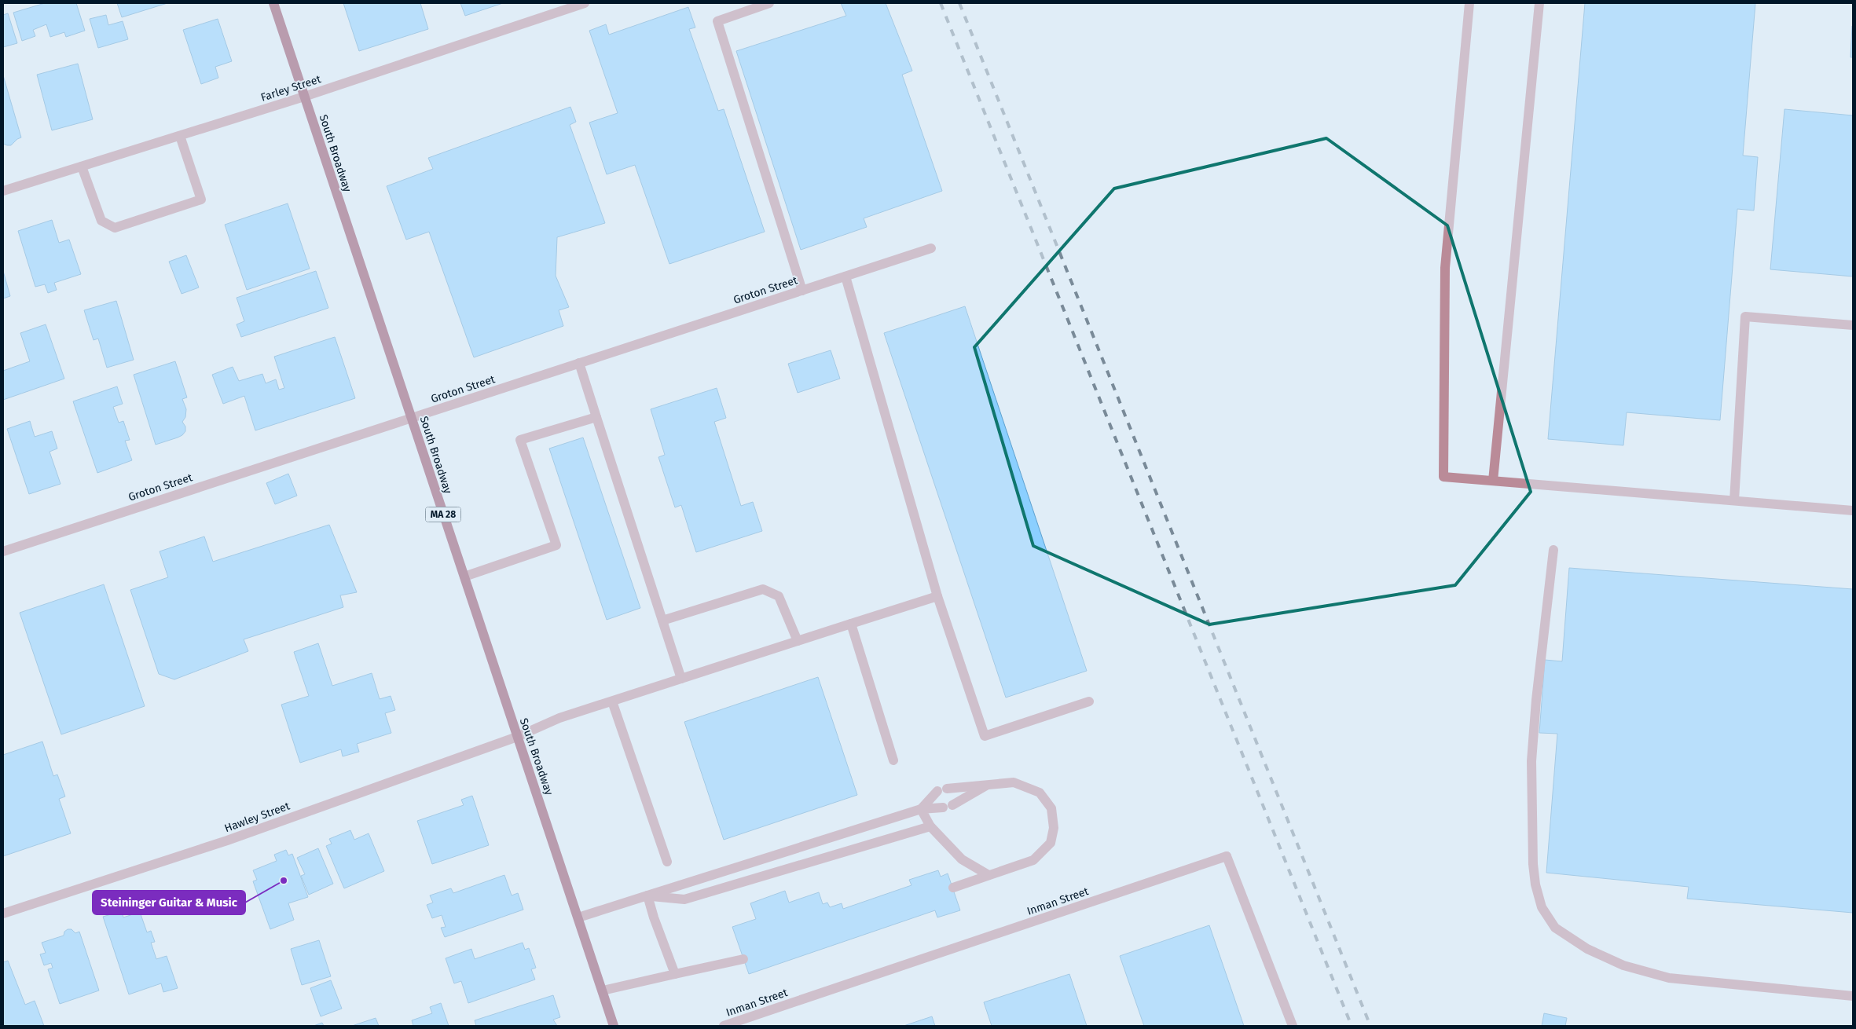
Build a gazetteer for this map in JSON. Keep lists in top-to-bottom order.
{
  "streets": {
    "main road": ["South Broadway", "MA 28"],
    "street": [
      "Farley Street",
      "Groton Street",
      "Hawley Street",
      "Inman Street"
    ]
  },
  "crossings": [
    ["Farley Street", "South Broadway"],
    ["South Broadway", "Groton Street"],
    ["South Broadway", "Hawley Street"]
  ],
  "places": ["Steininger Guitar & Music"]
}
